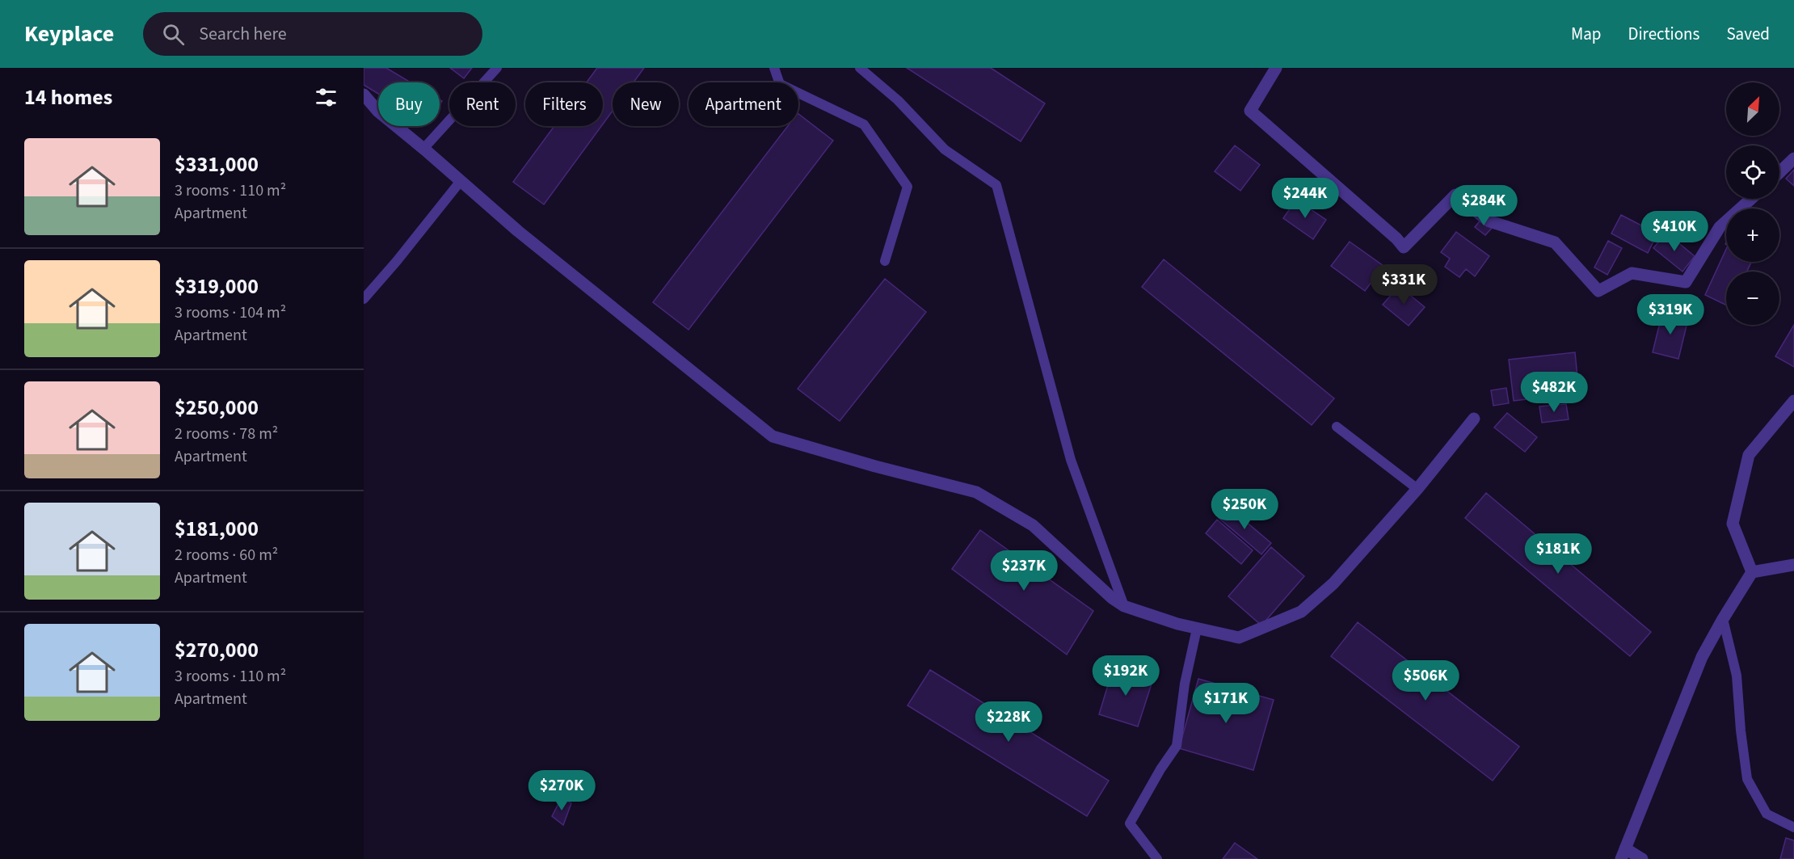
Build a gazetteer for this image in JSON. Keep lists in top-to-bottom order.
{
  "north": "top right",
  "page": {
    "header": "Keyplace",
    "search": "Search here",
    "nav": ["Map", "Directions", "Saved"],
    "heading": "14 homes",
    "map_buttons": ["+", "−"],
    "chip": [
      "Buy",
      "Rent",
      "Filters",
      "New",
      "Apartment"
    ],
    "list": [
      {
        "name": "$331,000",
        "note": "3 rooms · 110 m² · Apartment"
      },
      {
        "name": "$319,000",
        "note": "3 rooms · 104 m² · Apartment"
      },
      {
        "name": "$250,000",
        "note": "2 rooms · 78 m² · Apartment"
      },
      {
        "name": "$181,000",
        "note": "2 rooms · 60 m² · Apartment"
      },
      {
        "name": "$270,000",
        "note": "3 rooms · 110 m² · Apartment"
      }
    ],
    "price": [
      "$244K",
      "$284K",
      "$410K",
      "$331K",
      "$319K",
      "$482K",
      "$250K",
      "$181K",
      "$237K",
      "$192K",
      "$506K",
      "$171K",
      "$228K",
      "$270K"
    ]
  }
}
